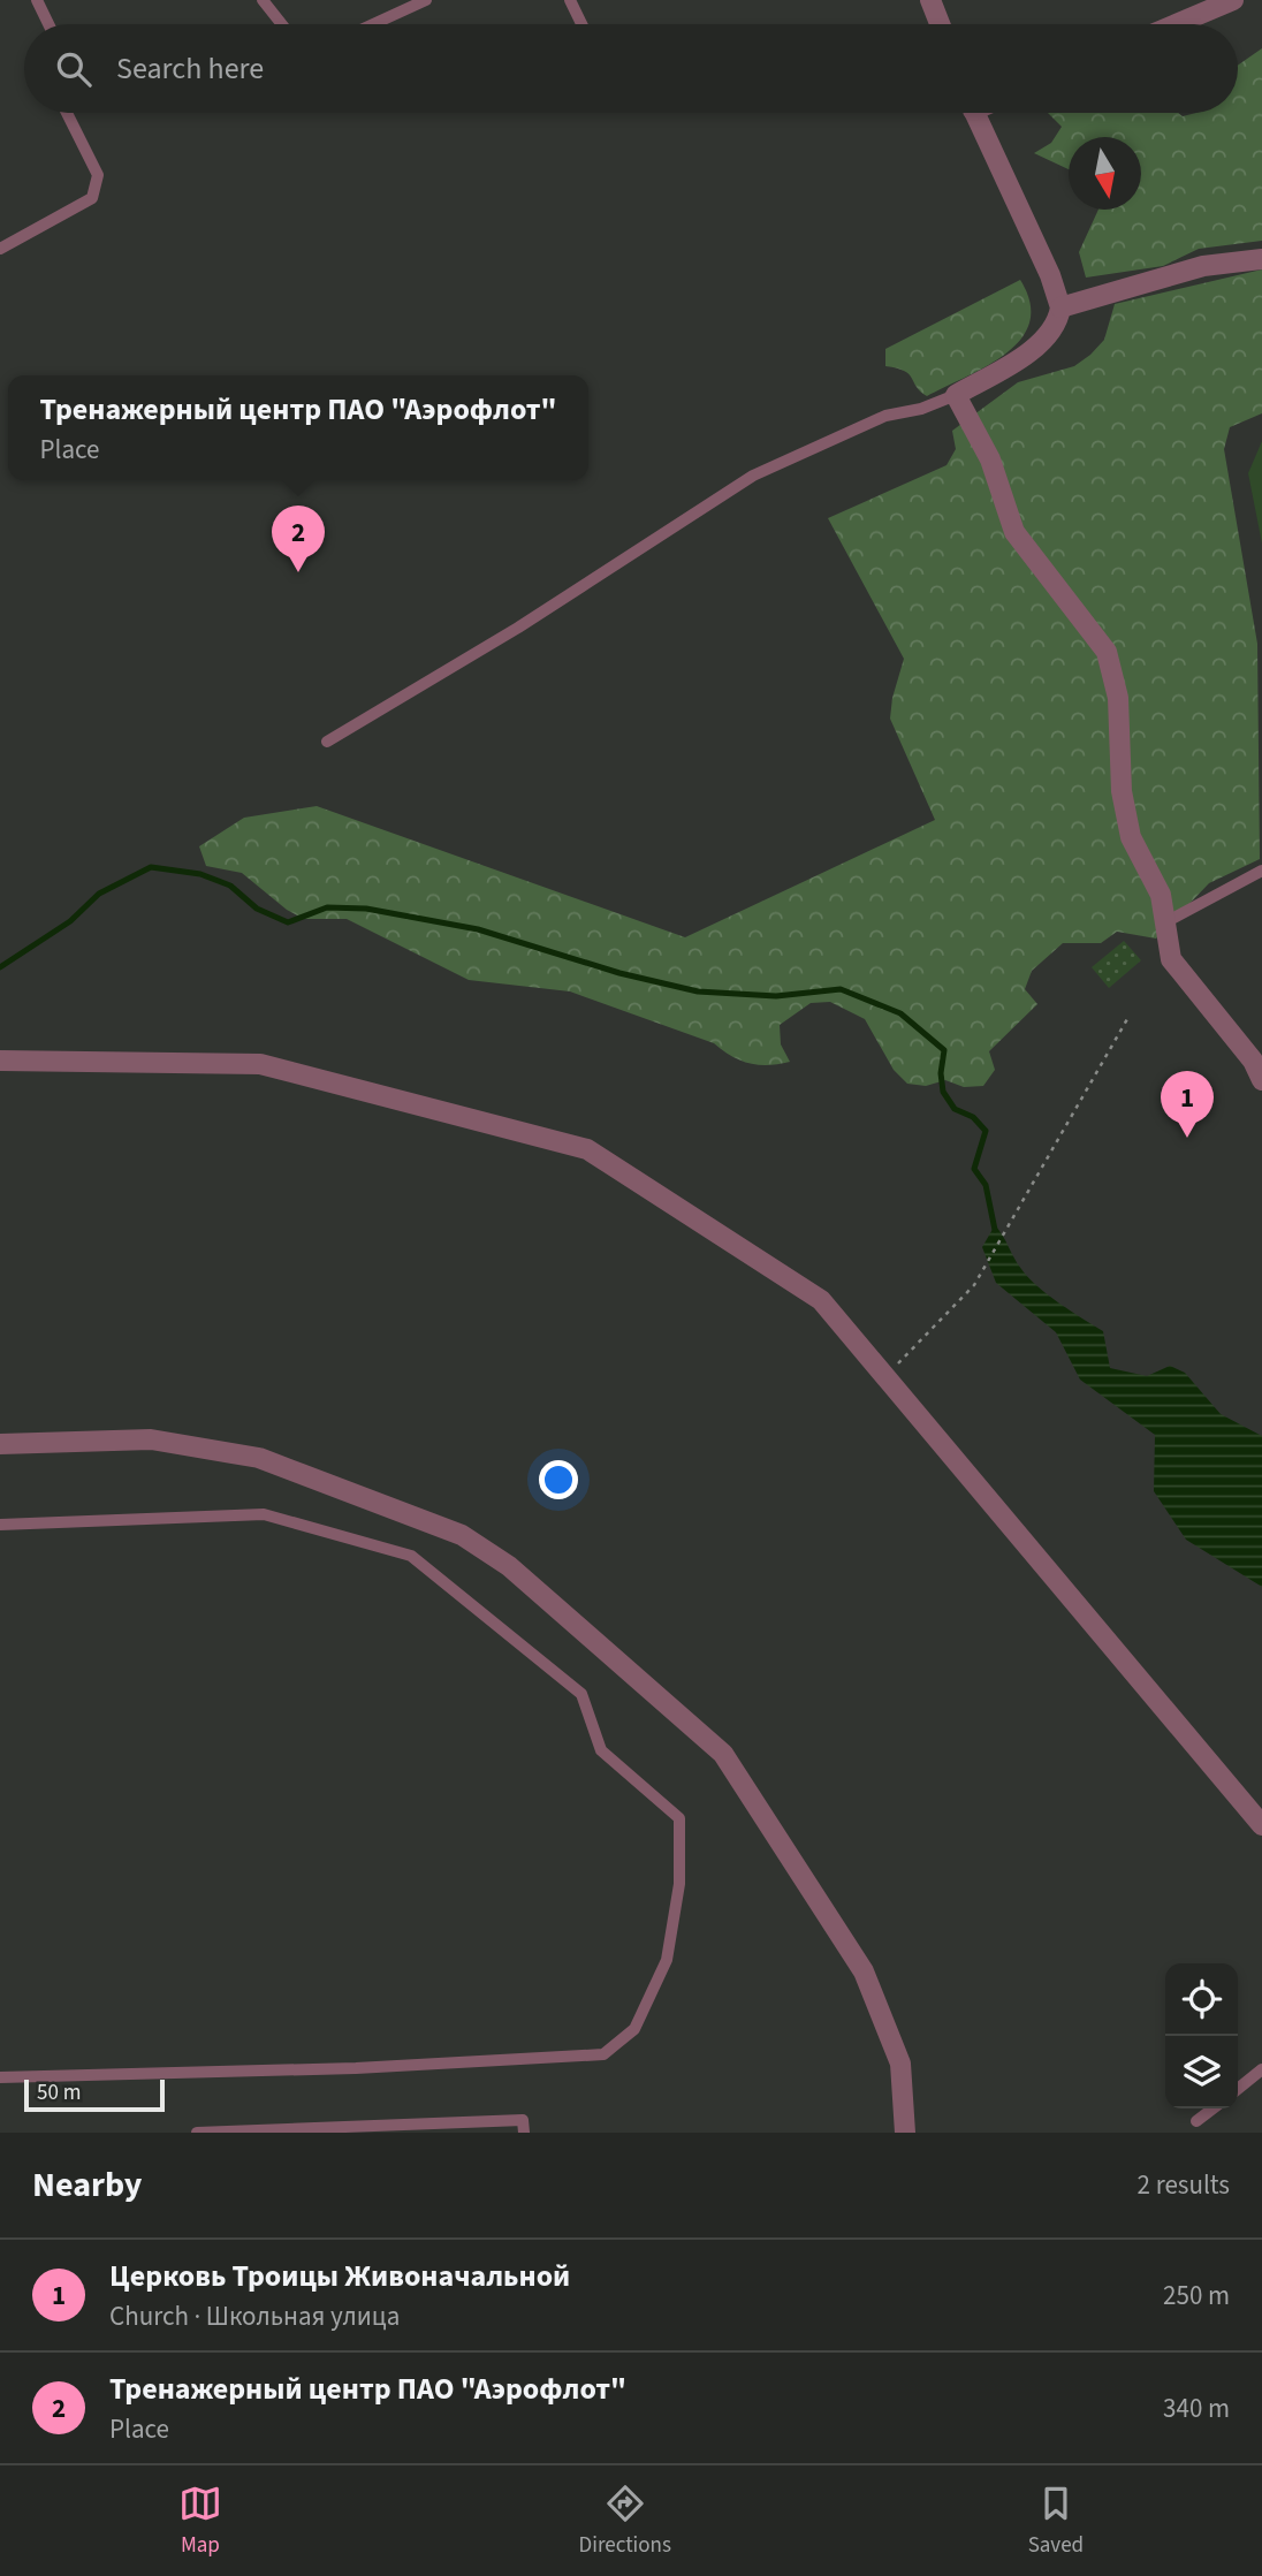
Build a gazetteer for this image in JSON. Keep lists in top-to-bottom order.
{
  "scale_bar": "50 m",
  "north": "bottom",
  "page": {
    "search": "Search here",
    "popup": ["Тренажерный центр ПАО \"Аэрофлот\"", "Place"],
    "pins": ["2", "1"],
    "scale": "50 m",
    "heading": ["Nearby", "2 results"],
    "list": [
      {
        "mark": "1",
        "name": "Церковь Троицы Живоначальной",
        "note": "Church · Школьная улица",
        "value": "250 m"
      },
      {
        "mark": "2",
        "name": "Тренажерный центр ПАО \"Аэрофлот\"",
        "note": "Place",
        "value": "340 m"
      }
    ],
    "nav": ["Map", "Directions", "Saved"]
  }
}
